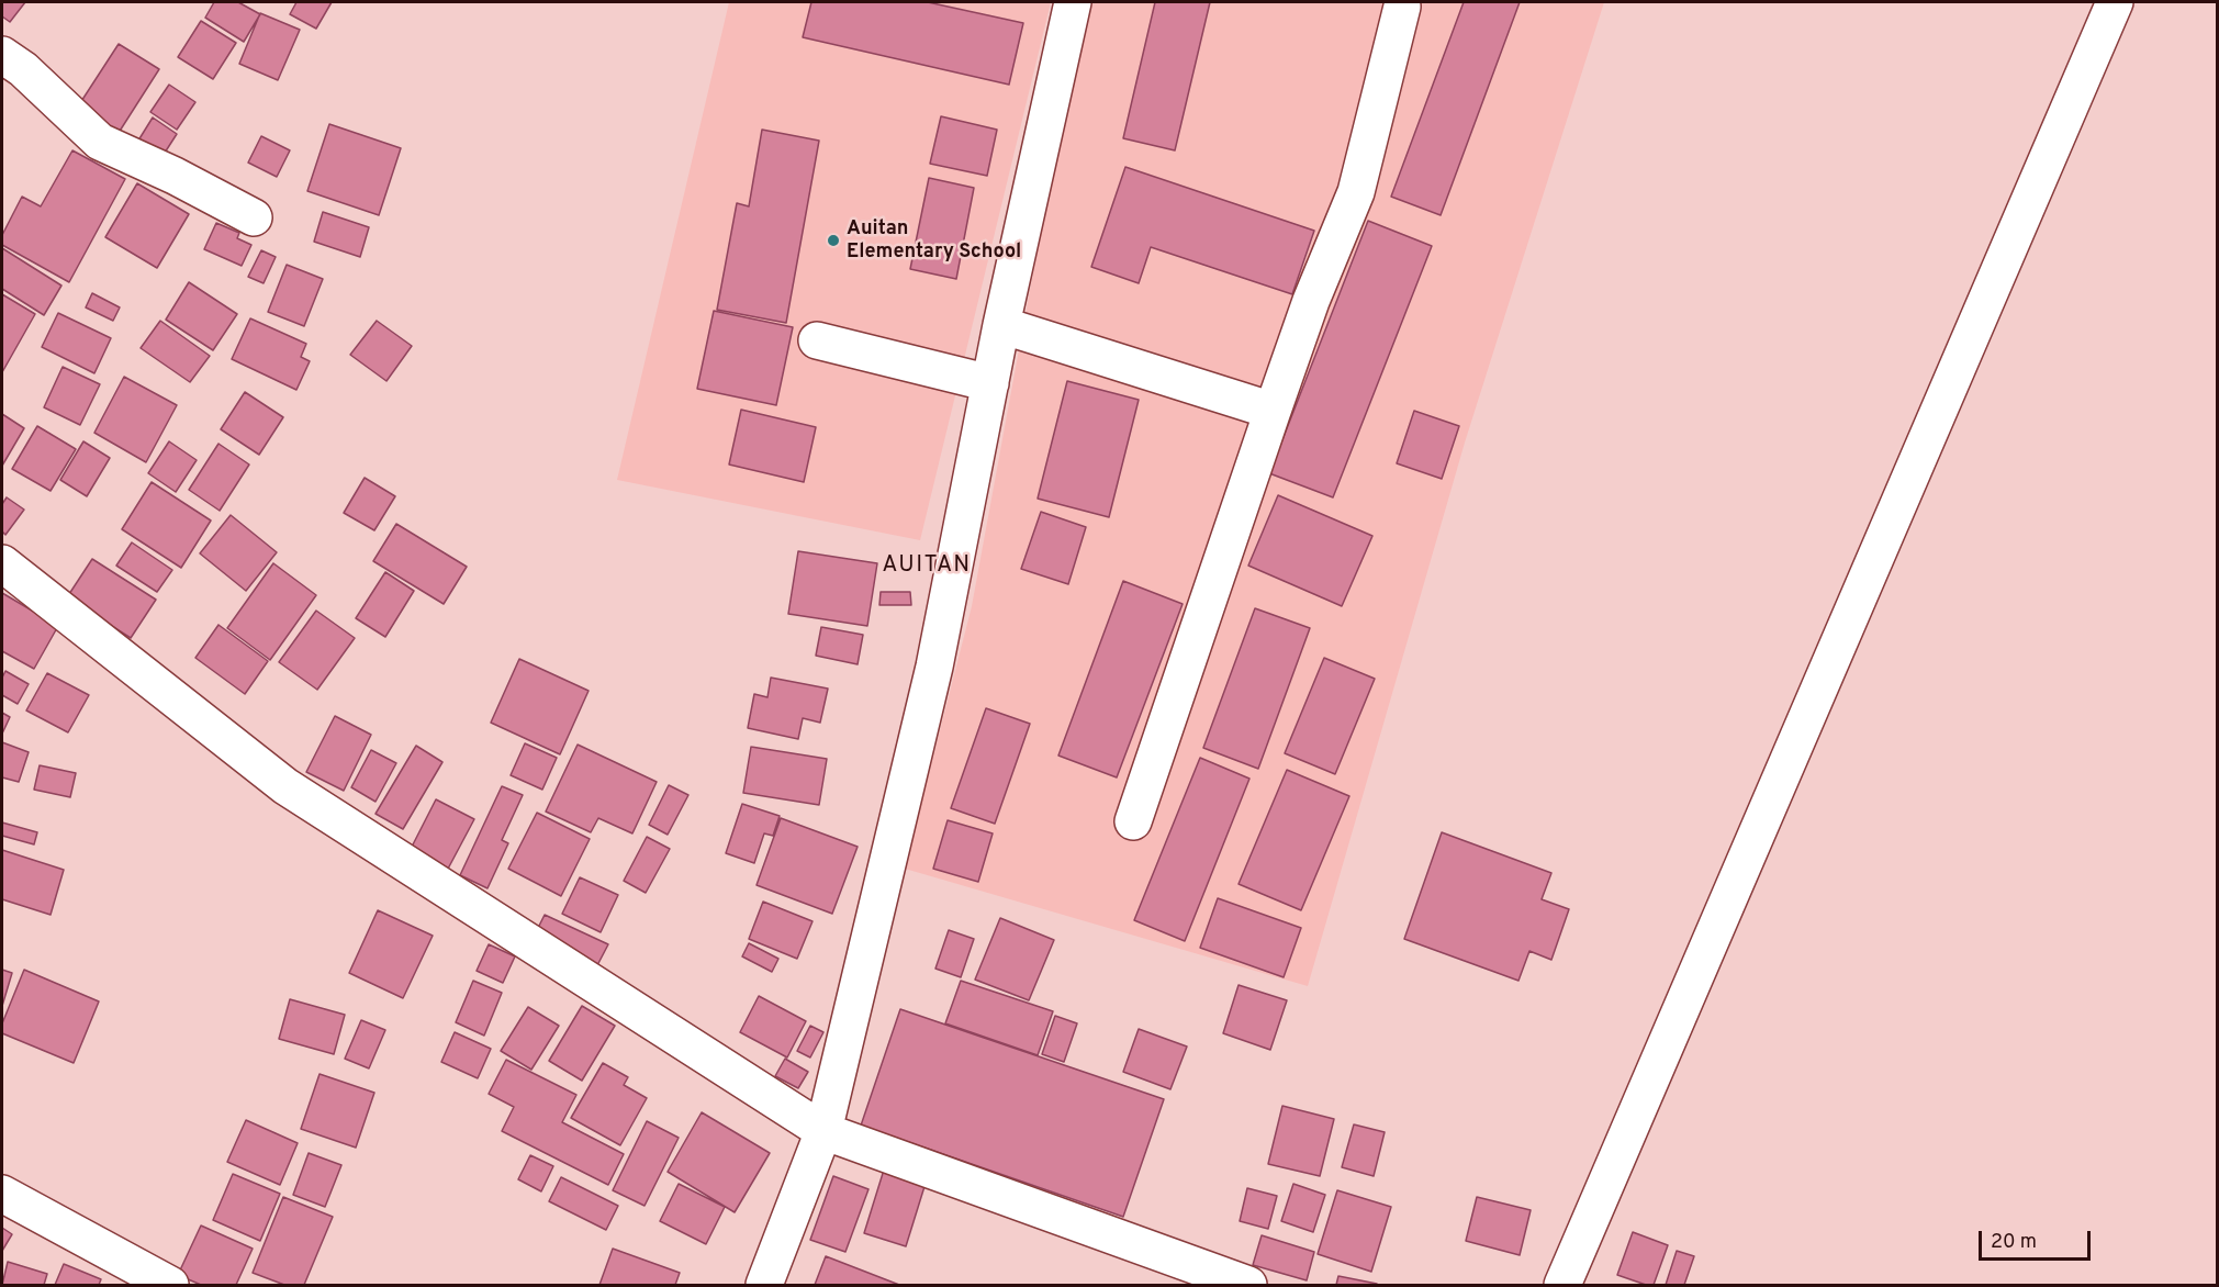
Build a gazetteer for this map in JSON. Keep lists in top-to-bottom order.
{
  "districts": ["AUITAN"],
  "places": ["Auitan Elementary School"],
  "scale_bar": "20 m"
}
